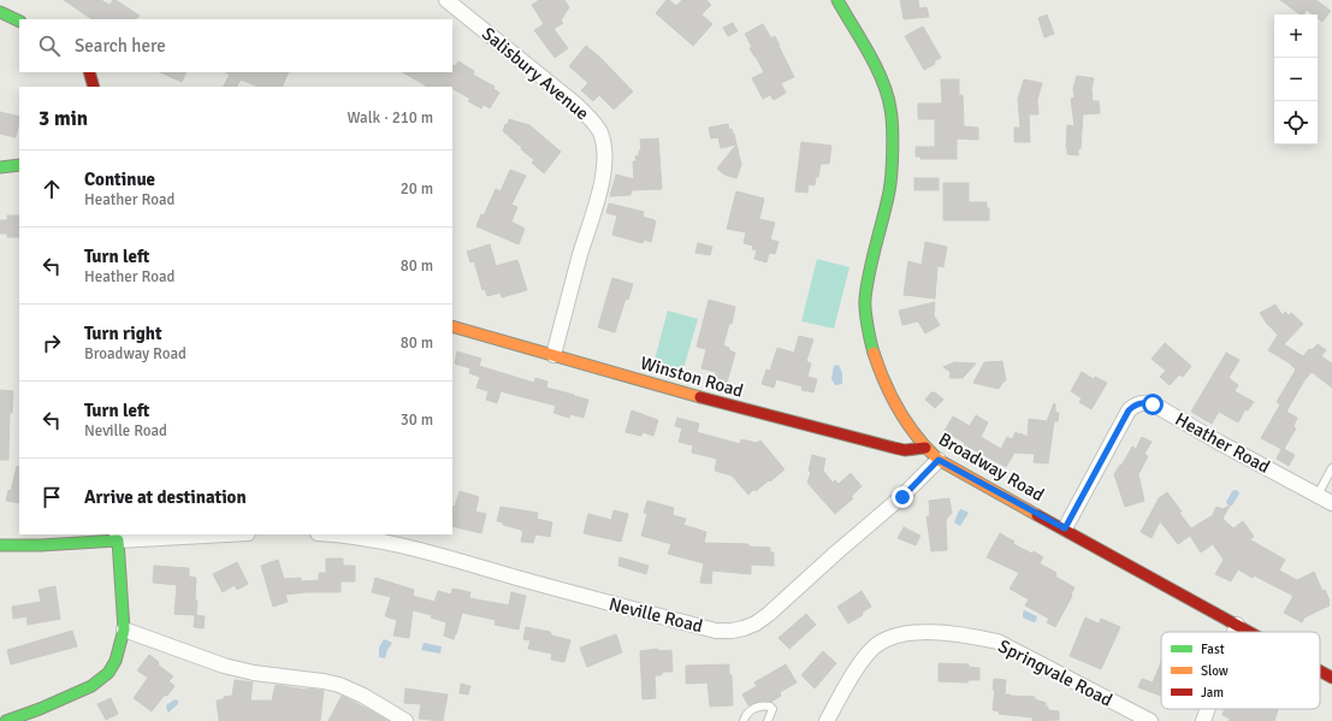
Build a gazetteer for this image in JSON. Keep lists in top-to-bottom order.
{
  "streets": {
    "street": [
      "Salisbury Avenue",
      "Winston Road",
      "Heather Road",
      "Broadway Road",
      "Neville Road",
      "Springvale Road"
    ]
  },
  "crossings": [
    ["Salisbury Avenue", "Winston Road"],
    ["Winston Road", "Broadway Road"],
    ["Heather Road", "Broadway Road"],
    ["Broadway Road", "Neville Road"]
  ],
  "legend": ["Fast", "Slow", "Jam"],
  "page": {
    "map_buttons": ["+", "−"],
    "search": "Search here",
    "heading": ["3 min", "Walk · 210 m"],
    "list": [
      ["Continue", "Heather Road", "20 m"],
      ["Turn left", "Heather Road", "80 m"],
      ["Turn right", "Broadway Road", "80 m"],
      ["Turn left", "Neville Road", "30 m"],
      "Arrive at destination"
    ]
  }
}
